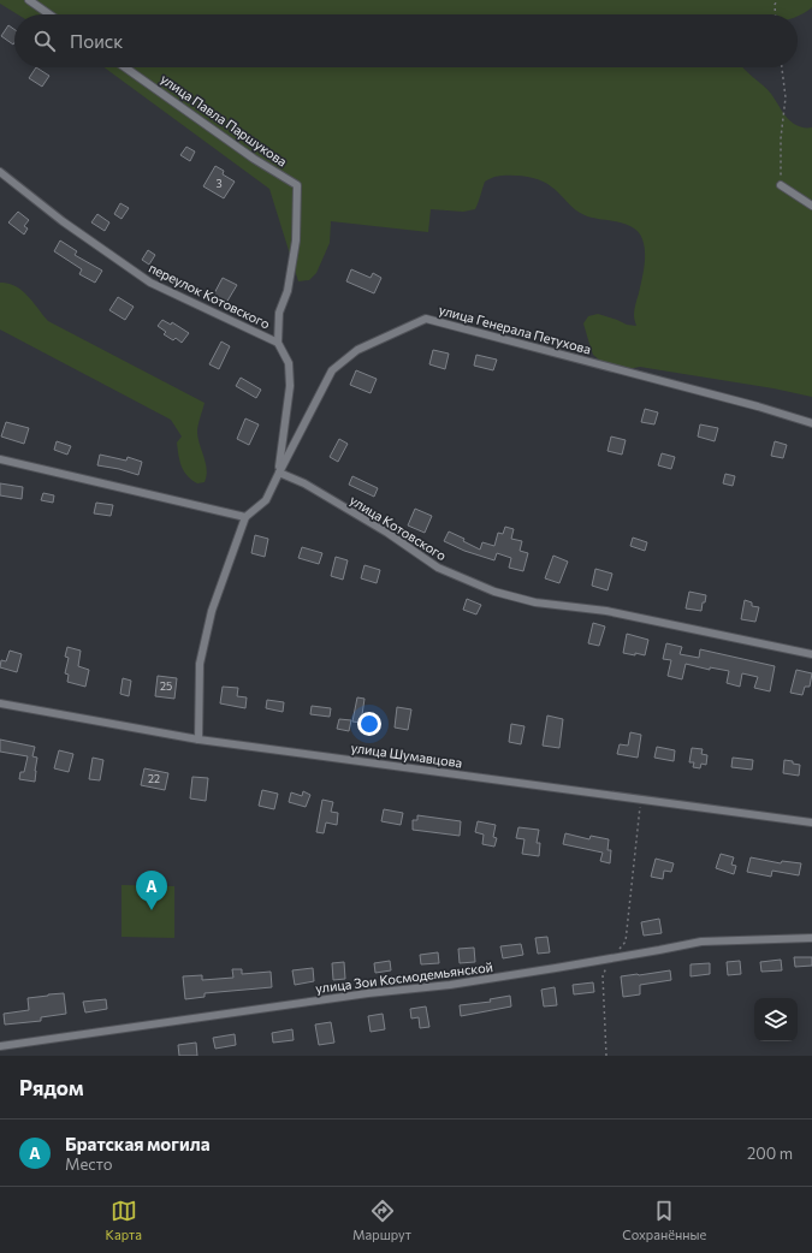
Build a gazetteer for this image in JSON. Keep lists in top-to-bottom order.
{
  "streets": {
    "street": [
      "улица Павла Паршукова",
      "переулок Котовского",
      "улица Генерала Петухова",
      "улица Котовского",
      "улица Шумавцова",
      "улица Зои Космодемьянской"
    ]
  },
  "crossings": [
    ["улица Павла Паршукова", "переулок Котовского"],
    ["переулок Котовского", "улица Генерала Петухова"],
    ["переулок Котовского", "улица Котовского"],
    ["улица Генерала Петухова", "улица Котовского"]
  ],
  "house_numbers": ["3", "25", "22"],
  "page": {
    "search": "Поиск",
    "pins": "A",
    "heading": "Рядом",
    "list": [
      {
        "mark": "A",
        "name": "Братская могила",
        "note": "Место",
        "value": "200 m"
      }
    ],
    "nav": ["Карта", "Маршрут", "Сохранённые"]
  }
}
